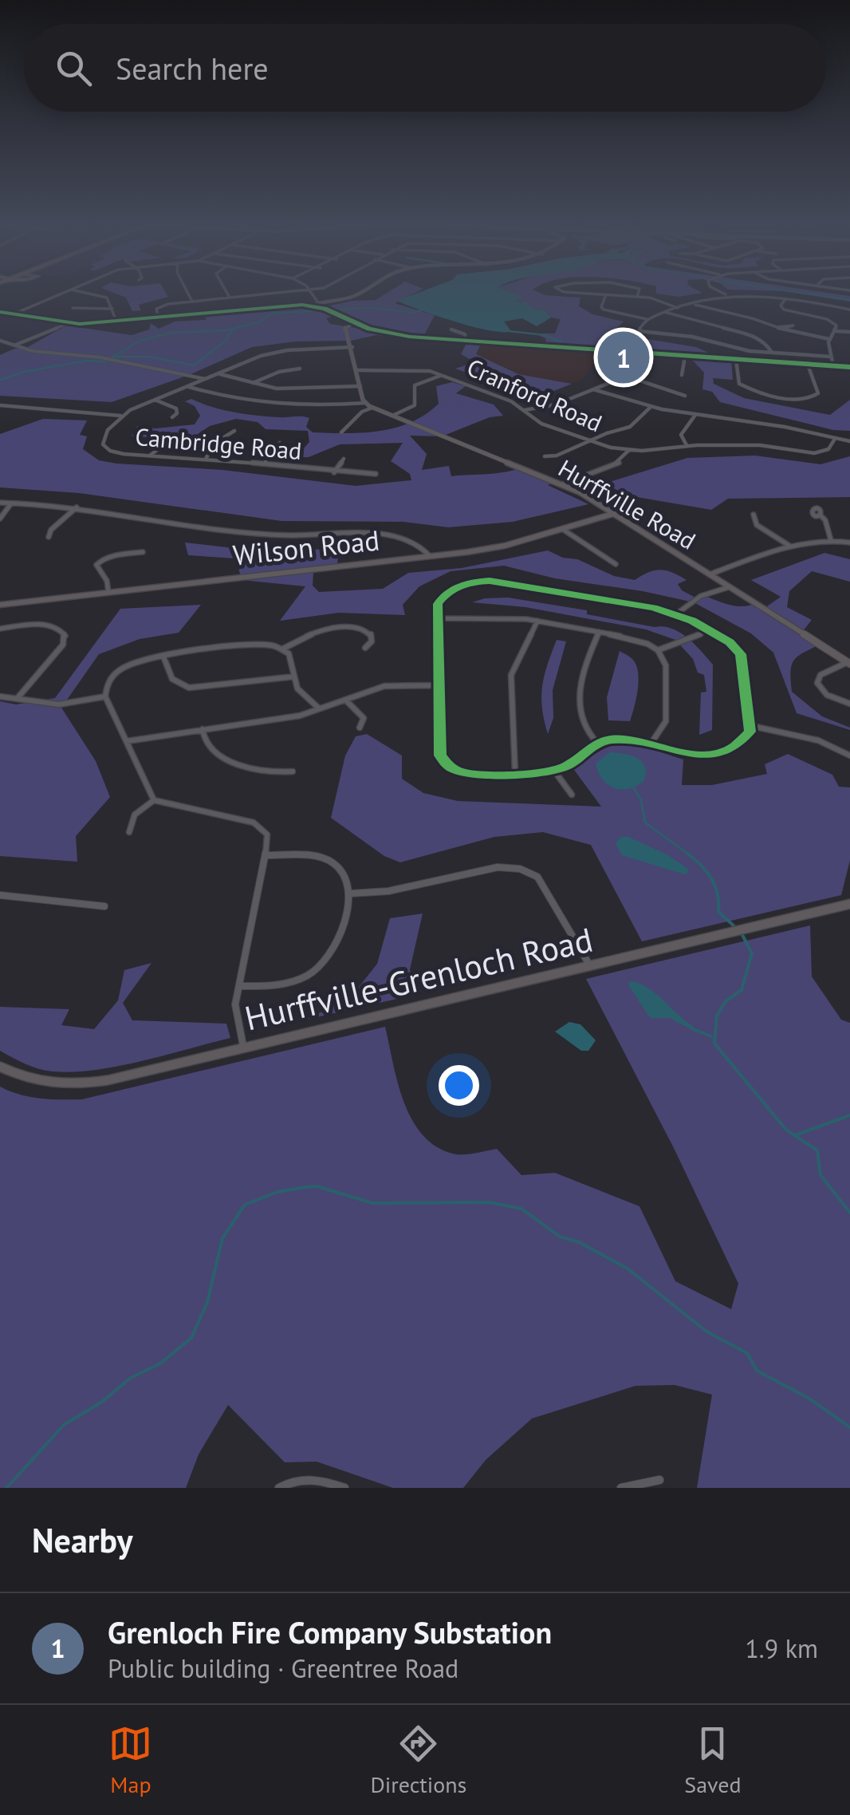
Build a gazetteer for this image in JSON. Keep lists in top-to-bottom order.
{
  "streets": {
    "street": [
      "Cranford Road",
      "Cambridge Road",
      "Hurffville Road",
      "Wilson Road",
      "Hurffville-Grenloch Road"
    ]
  },
  "crossings": [
    ["Hurffville Road", "Wilson Road"]
  ],
  "page": {
    "search": "Search here",
    "pins": "1",
    "heading": "Nearby",
    "list": [
      {
        "mark": "1",
        "name": "Grenloch Fire Company Substation",
        "note": "Public building · Greentree Road",
        "value": "1.9 km"
      }
    ],
    "nav": ["Map", "Directions", "Saved"]
  }
}
